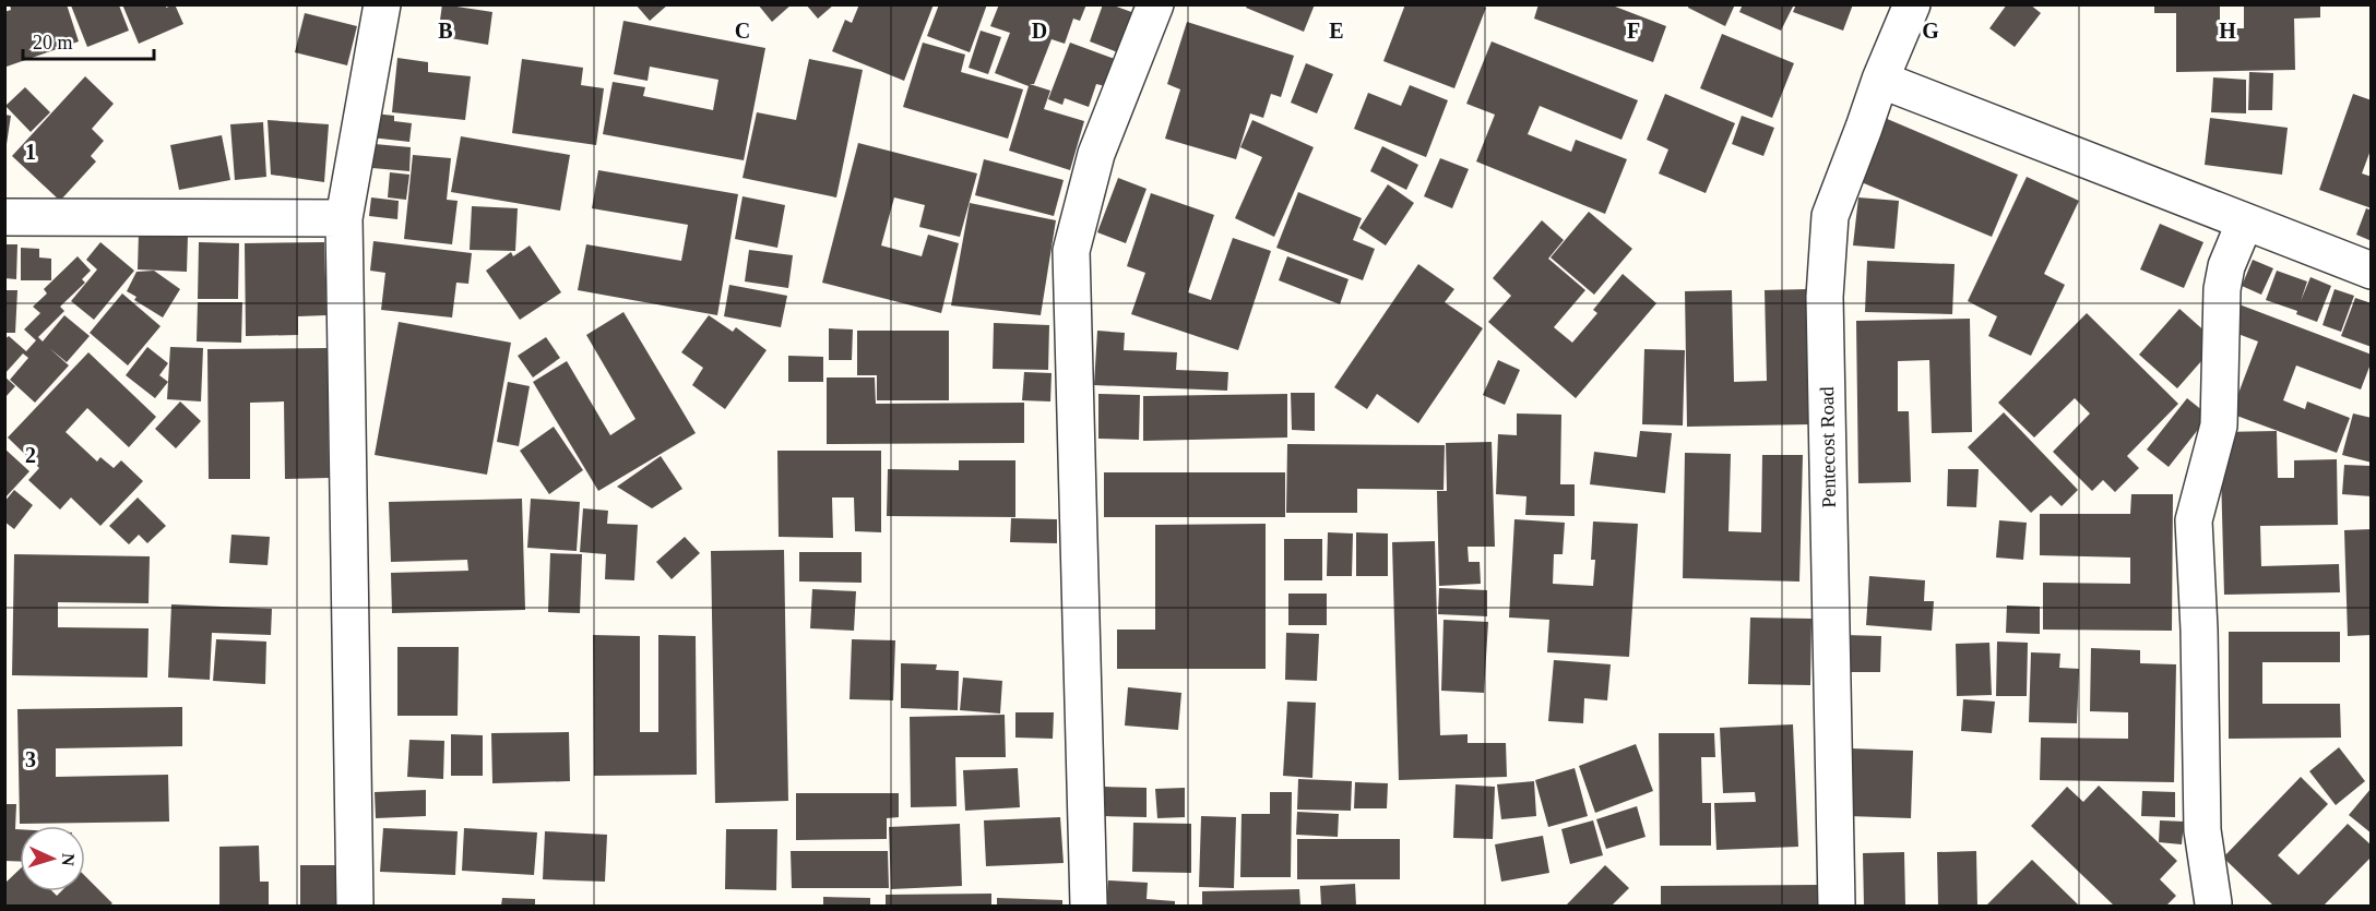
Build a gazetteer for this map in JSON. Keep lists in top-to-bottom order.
{
  "streets": {
    "street": ["Pentecost Road"]
  },
  "scale_bar": "20 m",
  "north": "right",
  "grid": {
    "columns": [
      "B",
      "C",
      "D",
      "E",
      "F",
      "G",
      "H"
    ],
    "rows": ["1", "2", "3"]
  }
}
